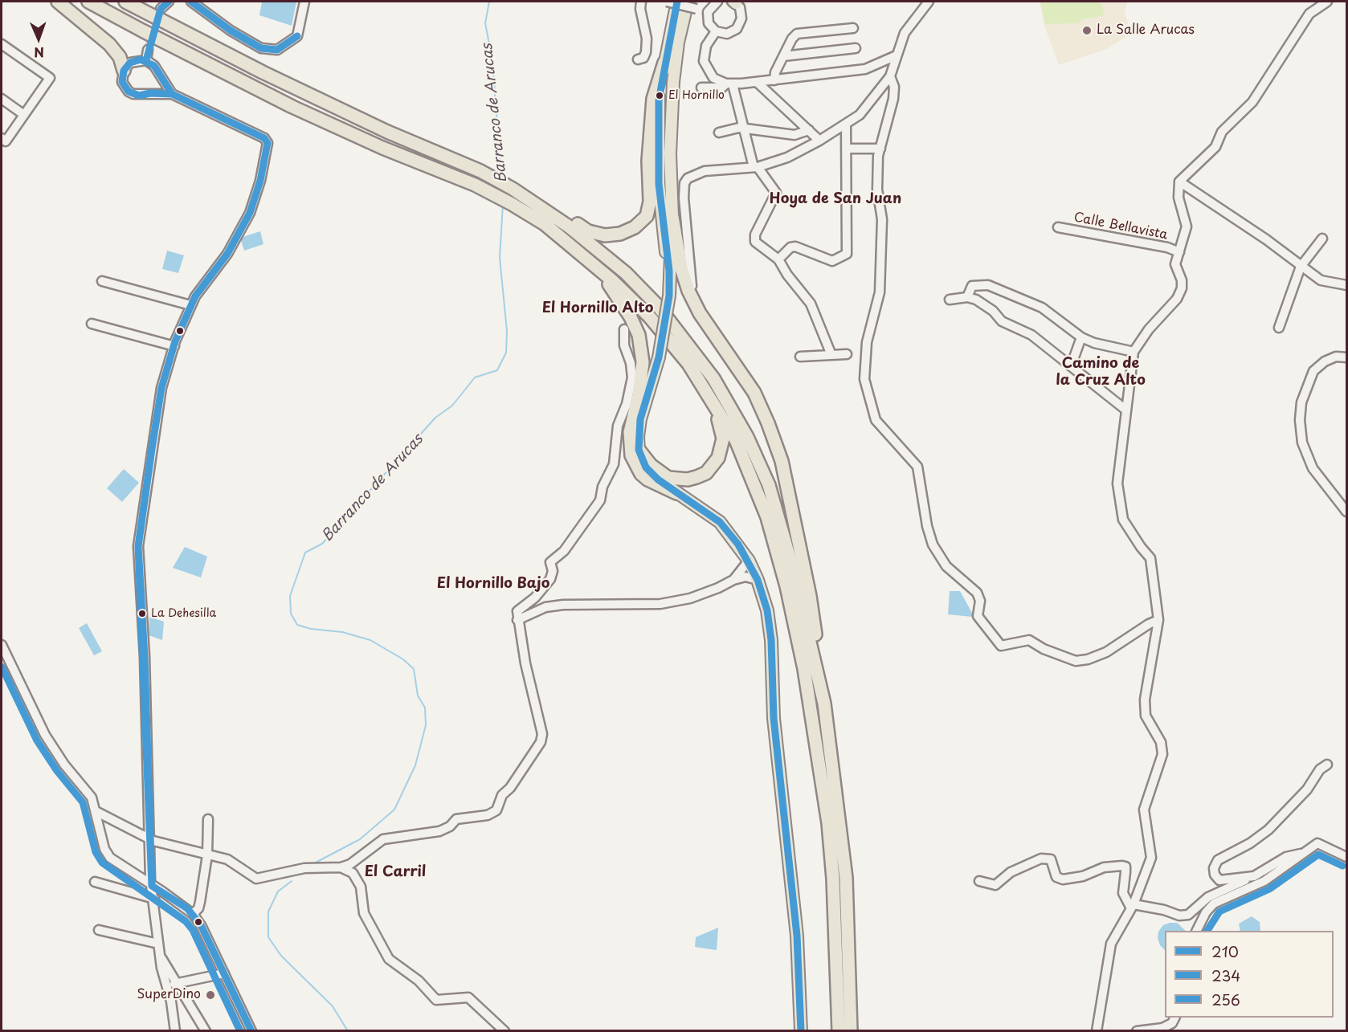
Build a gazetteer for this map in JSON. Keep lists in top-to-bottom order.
{
  "streets": {
    "street": ["Calle Bellavista"]
  },
  "districts": [
    "Hoya de San Juan",
    "El Hornillo Alto",
    "Camino de la Cruz Alto",
    "El Hornillo Bajo",
    "El Carril"
  ],
  "water": ["Barranco de Arucas"],
  "places": [
    "La Salle Arucas",
    "El Hornillo",
    "La Dehesilla",
    "SuperDino"
  ],
  "lines": ["transit line 210", "transit line 234", "transit line 256"],
  "legend": ["210", "234", "256"],
  "north": "bottom"
}
